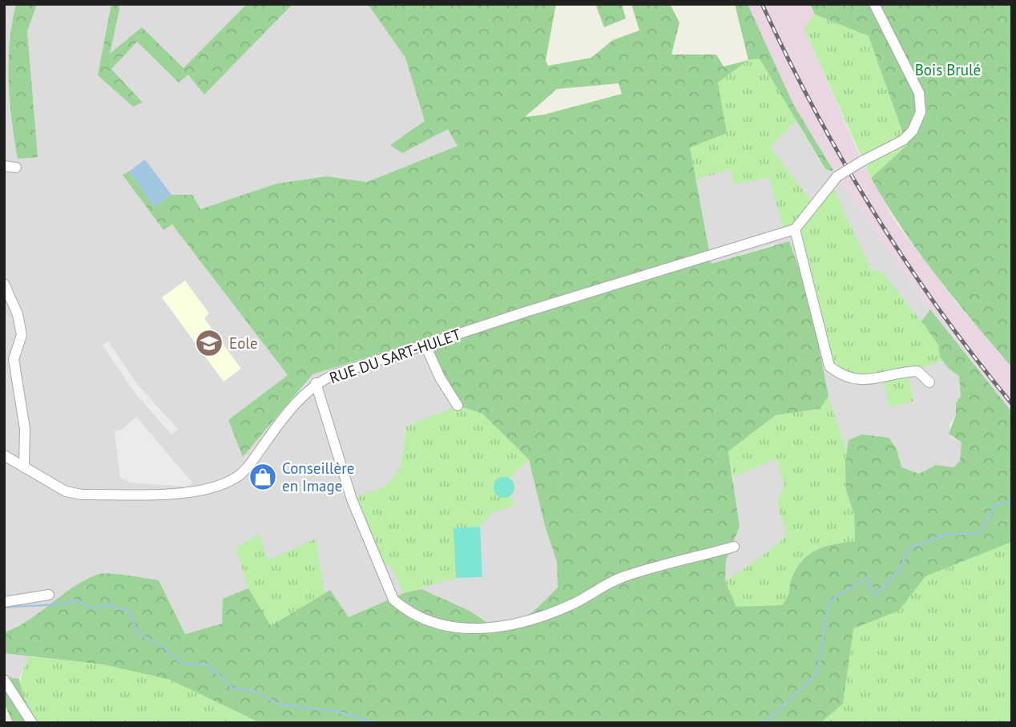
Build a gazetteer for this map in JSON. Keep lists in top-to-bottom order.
{
  "streets": {
    "street": ["RUE DU SART-HULET"]
  },
  "parks": ["Bois Brulé"],
  "places": {
    "school or university": ["Eole"],
    "shop": ["Conseillère en Image"]
  }
}
